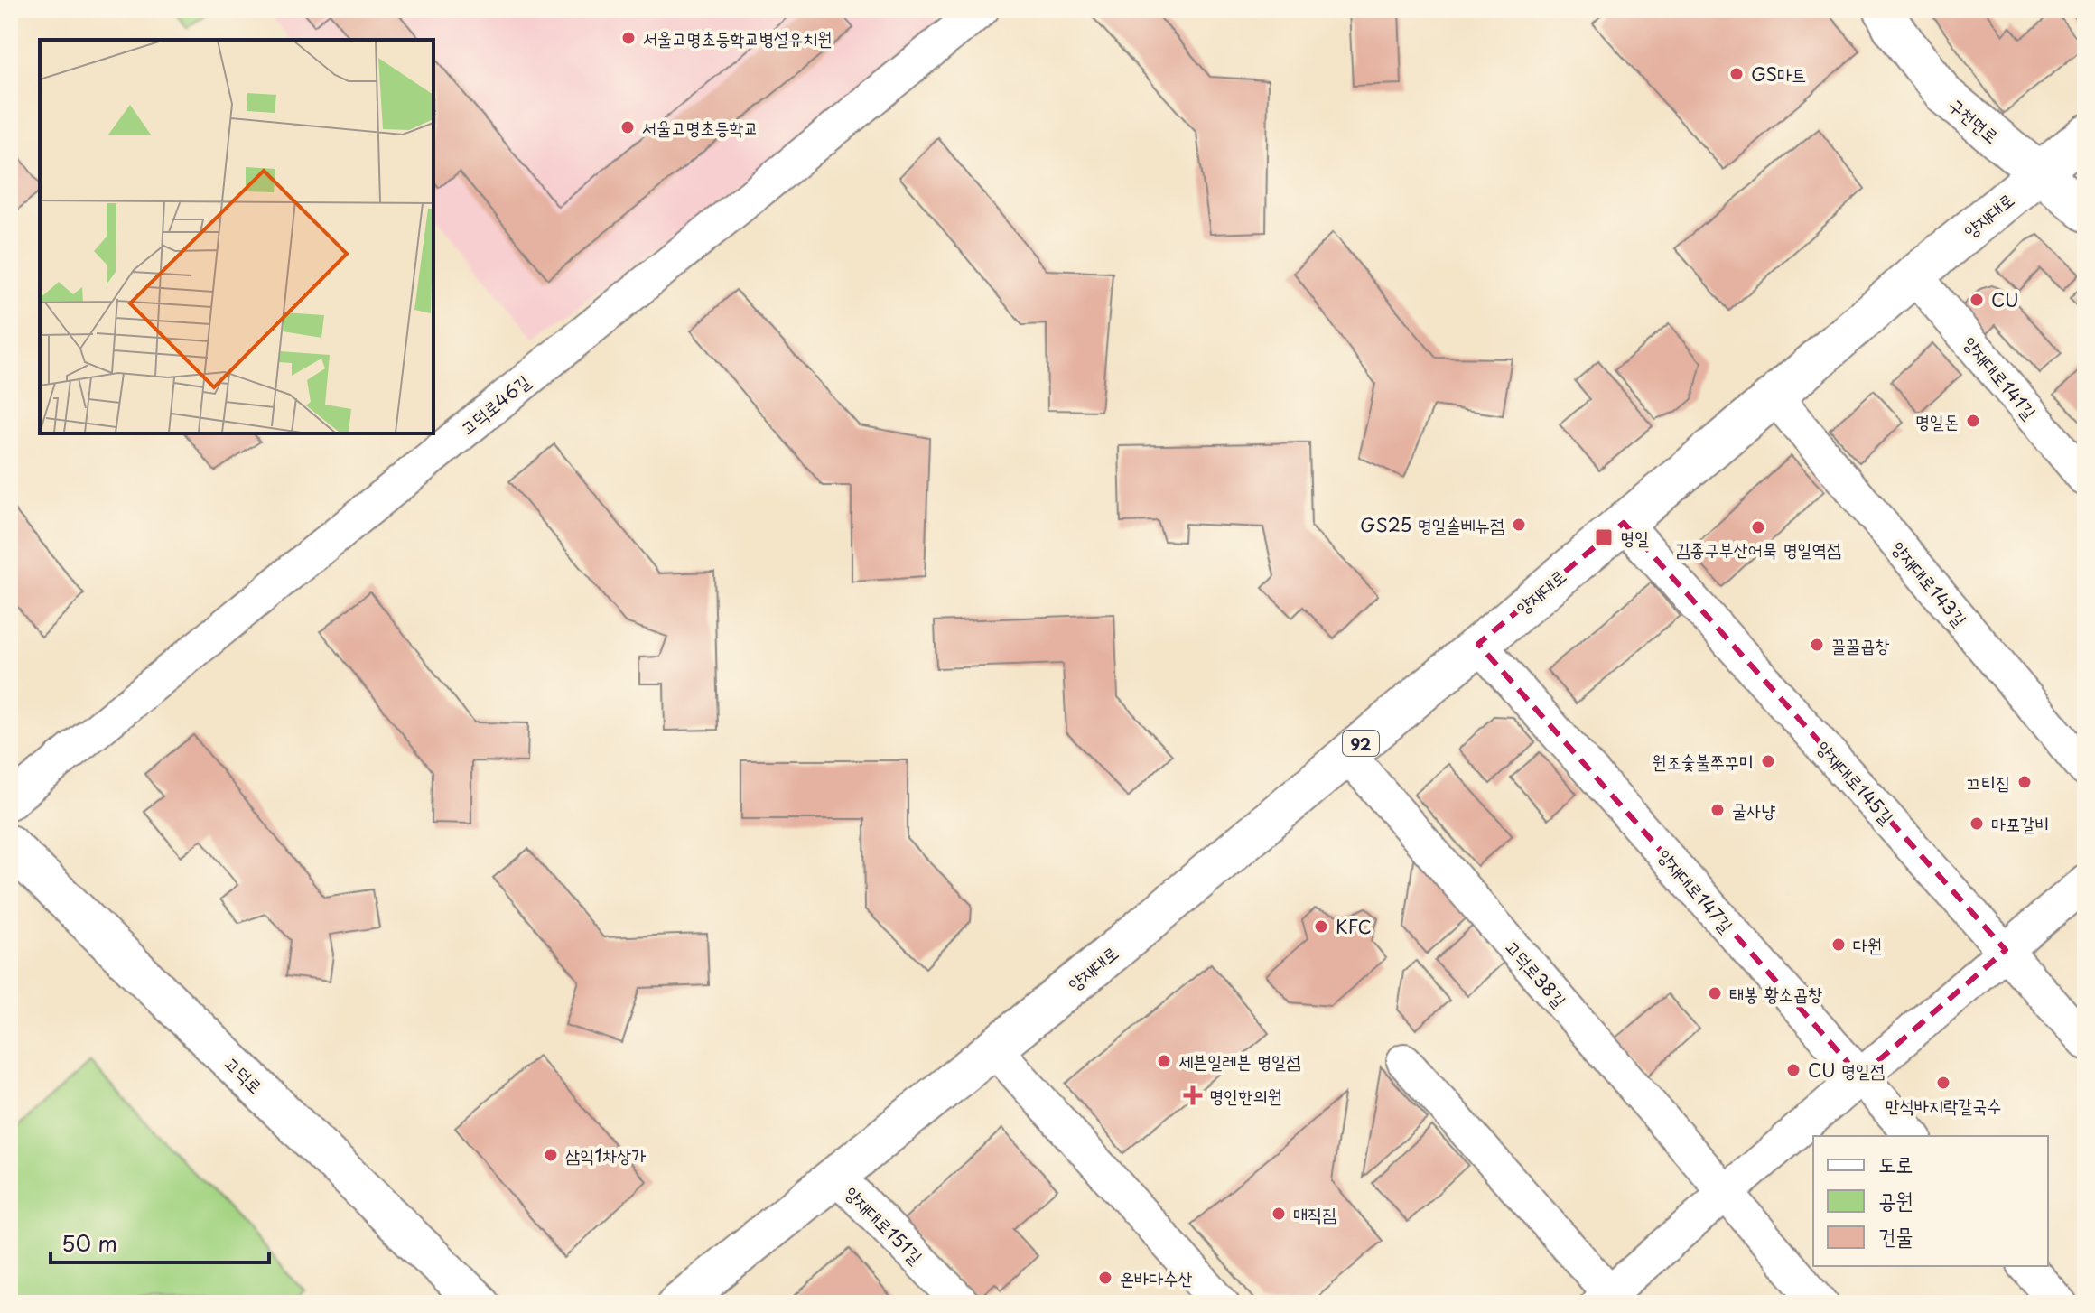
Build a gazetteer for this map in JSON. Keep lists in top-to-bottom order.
{
  "streets": {
    "main road": [
      "구천면로",
      "양재대로",
      "92",
      "고덕로"
    ],
    "street": [
      "양재대로141길",
      "고덕로46길",
      "양재대로143길",
      "양재대로145길",
      "양재대로147길",
      "고덕로38길",
      "양재대로151길"
    ]
  },
  "crossings": [
    ["구천면로", "양재대로"],
    ["양재대로", "양재대로141길"],
    ["양재대로", "양재대로143길"],
    ["양재대로", "양재대로145길"],
    ["양재대로", "양재대로147길"],
    ["양재대로", "고덕로38길"],
    ["양재대로", "양재대로151길"]
  ],
  "places": {
    "other": [
      "서울고명초등학교병설유치원",
      "GS마트",
      "서울고명초등학교",
      "CU",
      "명일돈",
      "GS25 명일솔베뉴점",
      "김종구부산어묵 명일역점",
      "꿀꿀곱창",
      "원조숯불쭈꾸미",
      "끄티집",
      "굴사냥",
      "마포갈비",
      "KFC",
      "다원",
      "태봉 황소곱창",
      "세븐일레븐 명일점",
      "CU 명일점",
      "만석바지락칼국수",
      "삼익1차상가",
      "매직짐",
      "온바다수산"
    ],
    "transit": ["명일"],
    "health": ["명인한의원"]
  },
  "legend": ["도로", "공원", "건물"],
  "scale_bar": "50 m"
}
